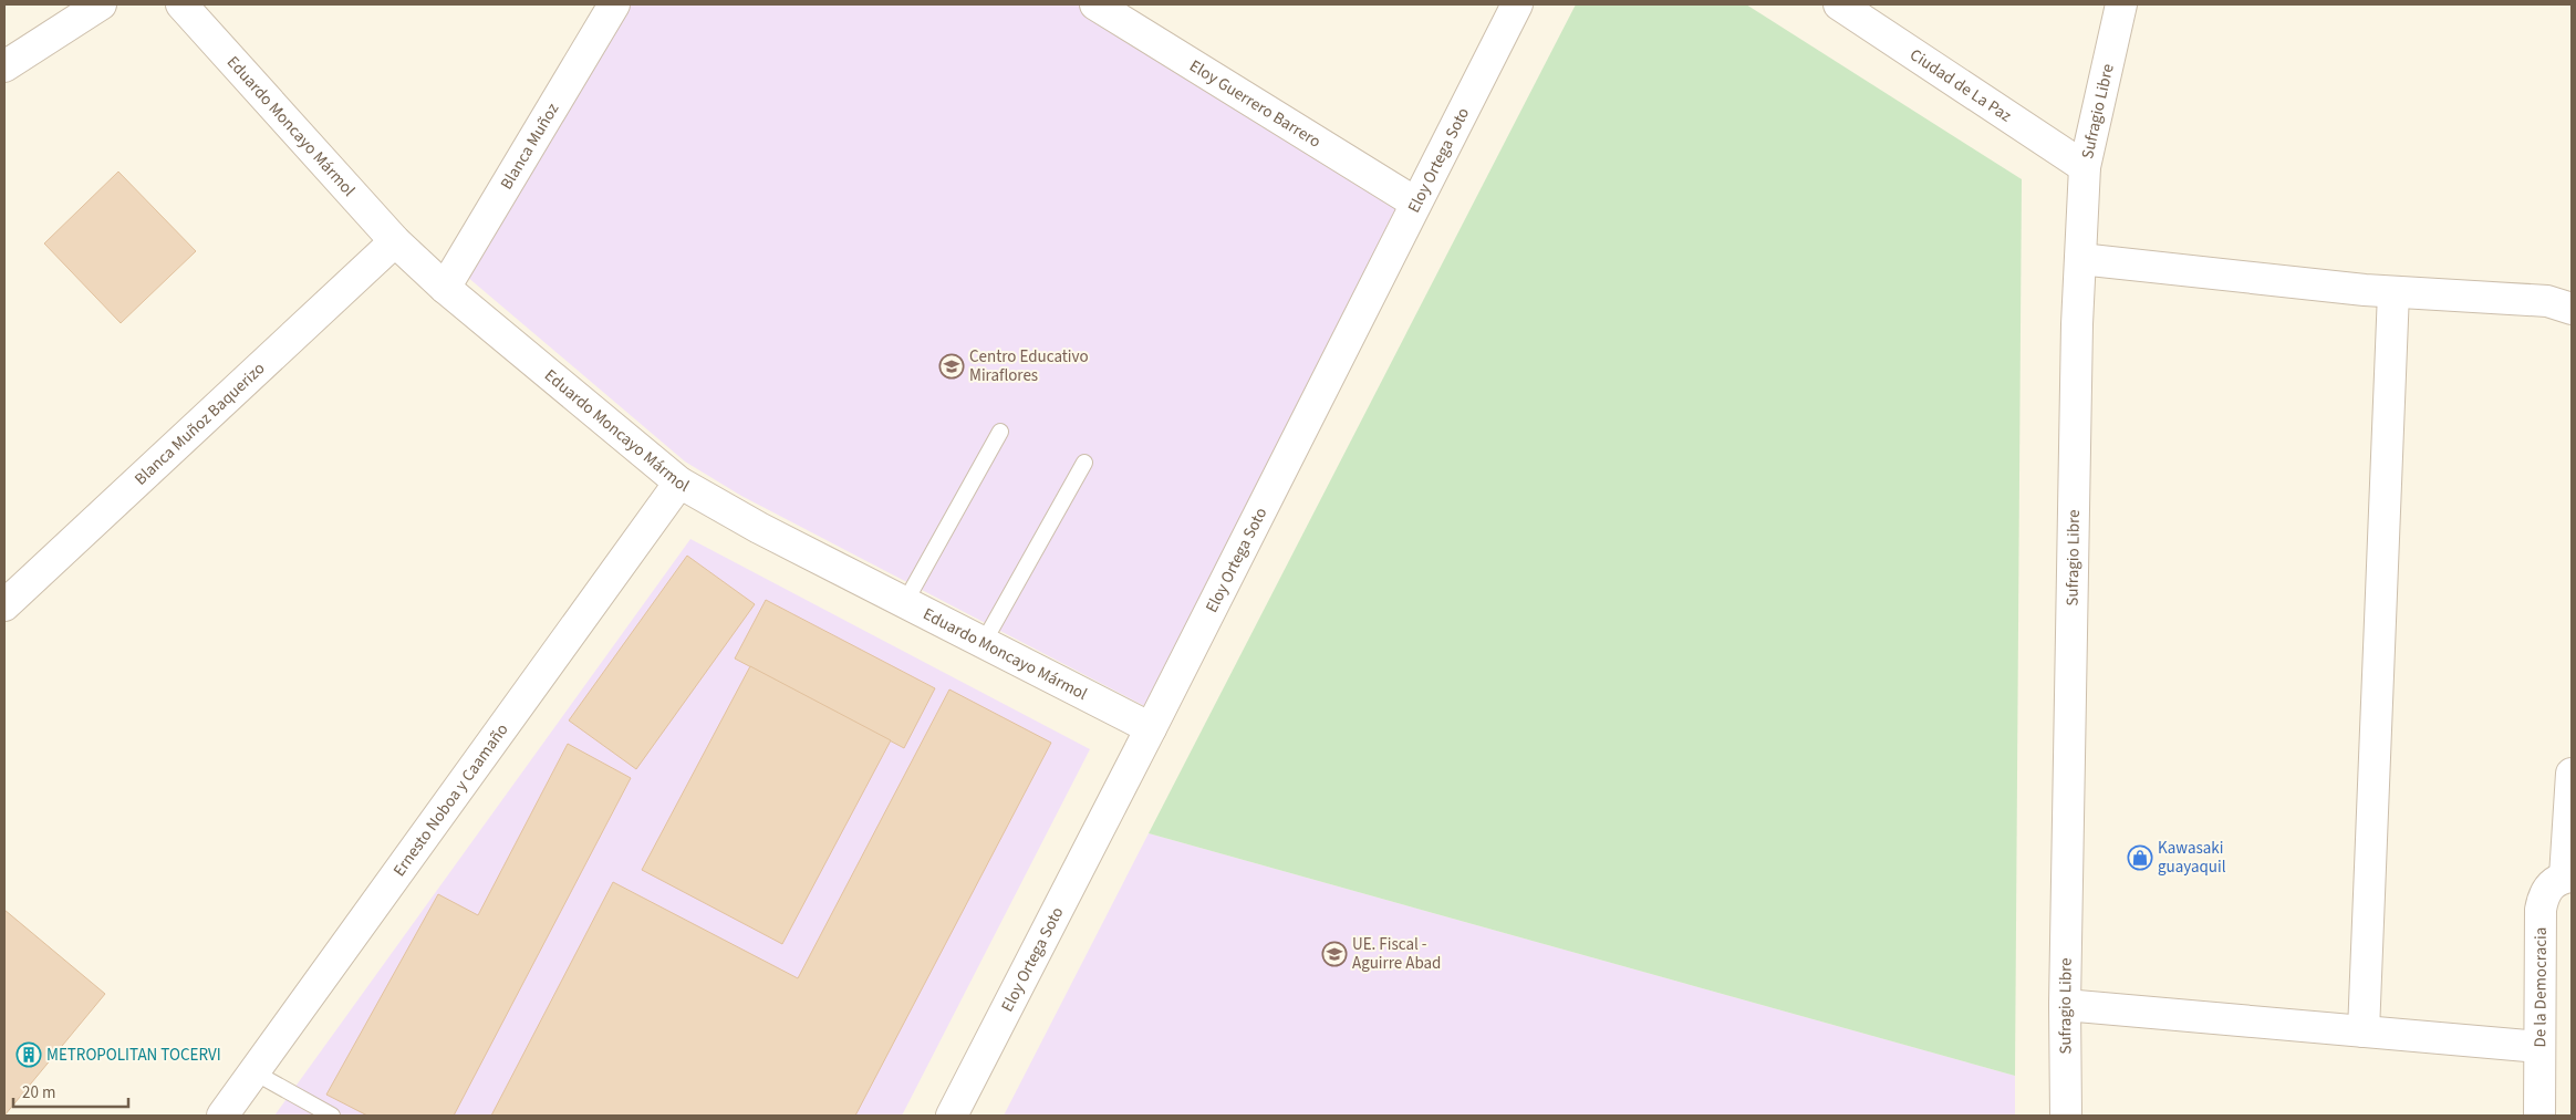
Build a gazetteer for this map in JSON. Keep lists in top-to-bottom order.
{
  "streets": {
    "street": [
      "Ciudad de La Paz",
      "Eloy Guerrero Barrero",
      "Sufragio Libre",
      "Eduardo Moncayo Mármol",
      "Blanca Muñoz",
      "Eloy Ortega Soto",
      "Blanca Muñoz Baquerizo",
      "Ernesto Noboa y Caamaño",
      "De la Democracia"
    ]
  },
  "crossings": [
    ["Ciudad de La Paz", "Sufragio Libre"],
    ["Eloy Guerrero Barrero", "Eloy Ortega Soto"],
    ["Eduardo Moncayo Mármol", "Blanca Muñoz"],
    ["Eduardo Moncayo Mármol", "Eloy Ortega Soto"],
    ["Eduardo Moncayo Mármol", "Blanca Muñoz Baquerizo"],
    ["Eduardo Moncayo Mármol", "Ernesto Noboa y Caamaño"]
  ],
  "places": {
    "school or university": ["Centro Educativo Miraflores", "UE. Fiscal - Aguirre Abad"],
    "shop": ["Kawasaki guayaquil"],
    "building": ["METROPOLITAN TOCERVI"]
  },
  "scale_bar": "20 m"
}
